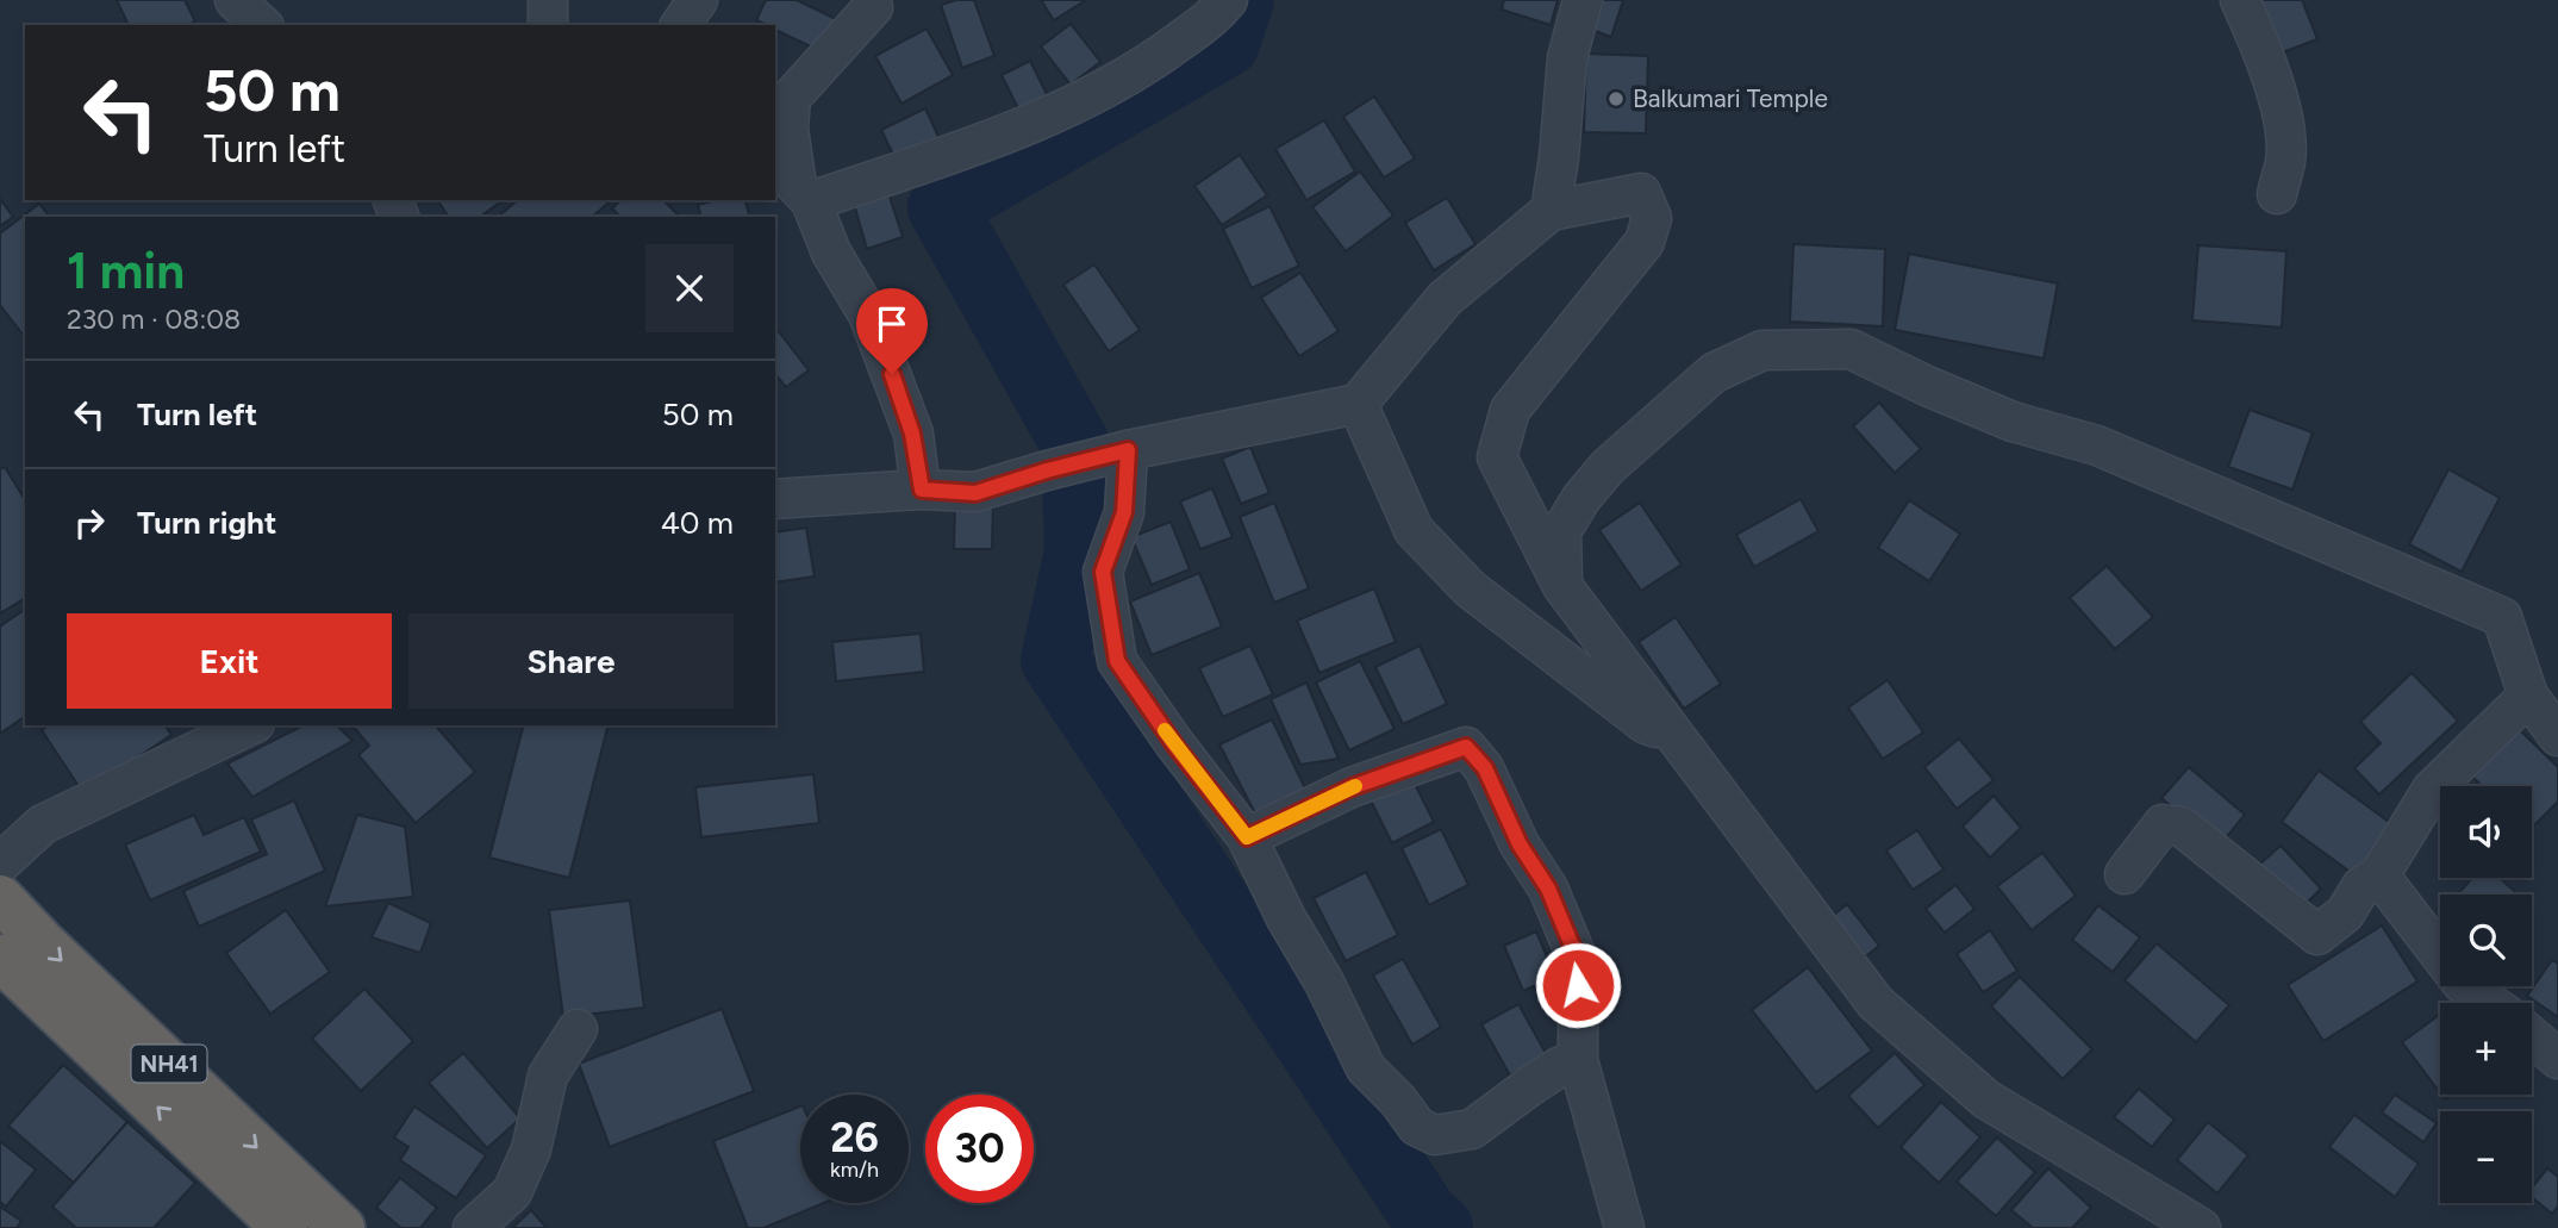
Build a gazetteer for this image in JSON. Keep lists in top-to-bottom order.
{
  "streets": {
    "highway": ["NH41"]
  },
  "places": ["Balkumari Temple"],
  "page": {
    "turn": ["50 m", "Turn left"],
    "heading": ["1 min", "230 m · 08:08"],
    "list": [
      {
        "name": "Turn left",
        "value": "50 m"
      },
      {
        "name": "Turn right",
        "value": "40 m"
      }
    ],
    "buttons": ["Exit", "Share"],
    "map_buttons": ["+", "−"],
    "speed": "26 km/h",
    "limit": "30"
  }
}
